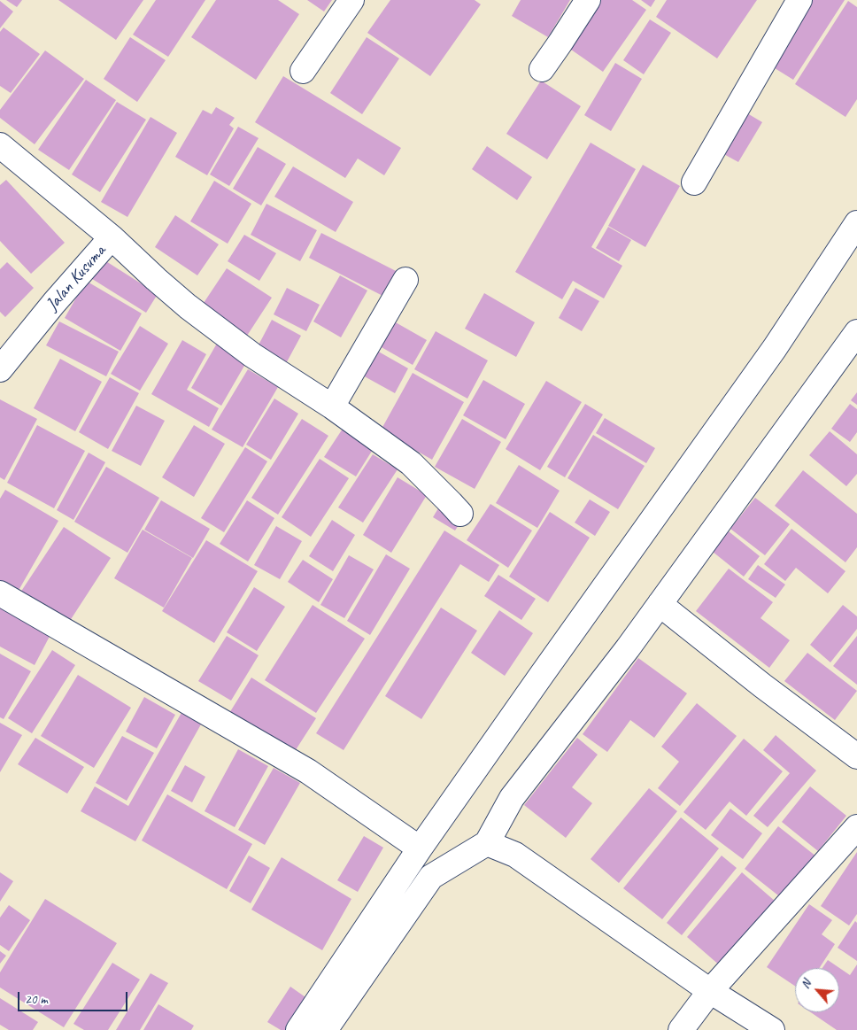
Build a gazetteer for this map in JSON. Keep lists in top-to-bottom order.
{
  "streets": {
    "street": ["Jalan Kusuma"]
  },
  "scale_bar": "20 m",
  "north": "top left"
}
